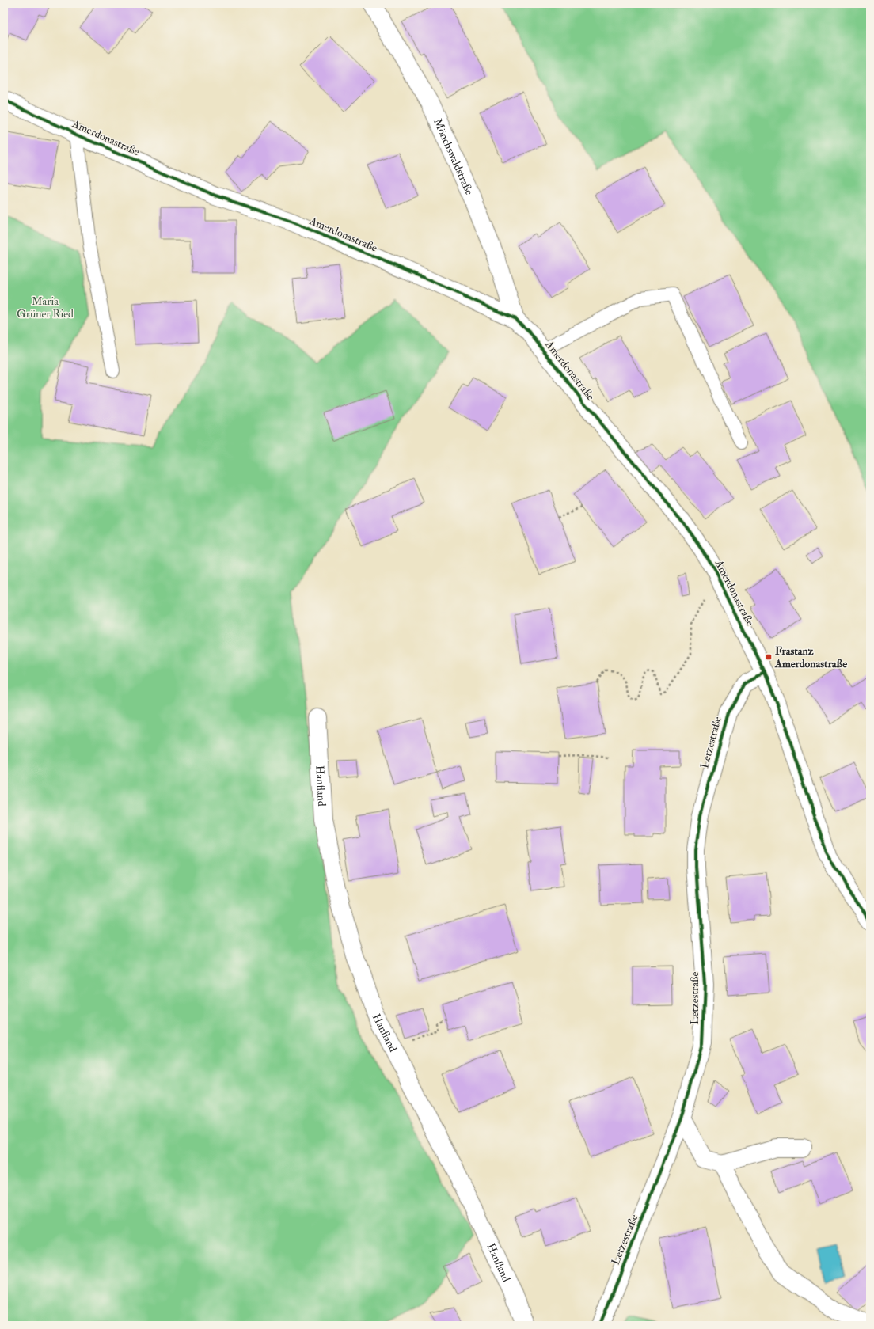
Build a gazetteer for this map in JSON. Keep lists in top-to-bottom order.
{
  "streets": {
    "street": [
      "Amerdonastraße",
      "Mönchswaldstraße",
      "Letzestraße",
      "Hanfland"
    ]
  },
  "crossings": [
    ["Amerdonastraße", "Mönchswaldstraße"],
    ["Amerdonastraße", "Letzestraße"]
  ],
  "parks": ["Maria Grüner Ried"],
  "places": {
    "transit": ["Frastanz Amerdonastraße"]
  }
}
